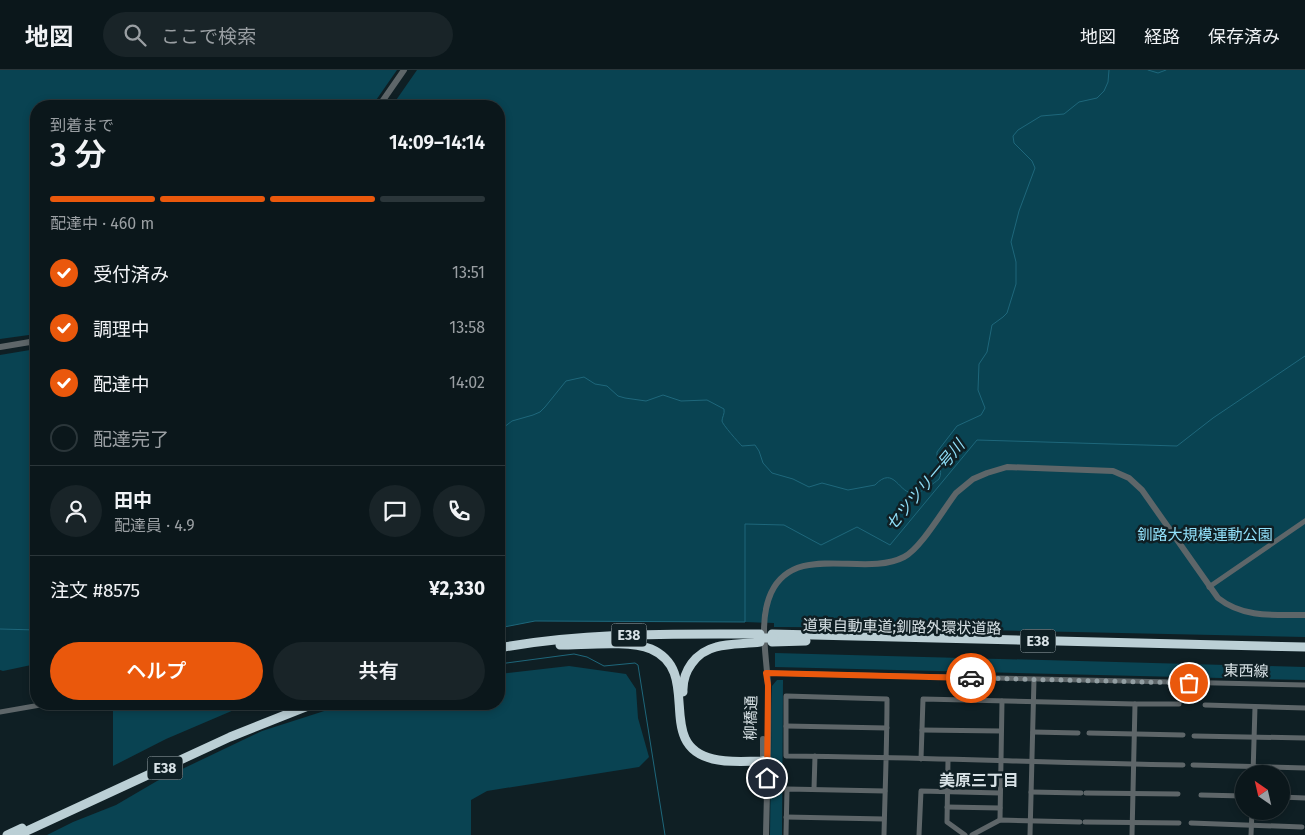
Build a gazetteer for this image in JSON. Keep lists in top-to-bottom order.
{
  "streets": {
    "highway": ["道東自動車道;釧路外環状道路", "E38"],
    "street": ["東西線", "柳橋通"]
  },
  "crossings": [
    ["東西線", "柳橋通"]
  ],
  "districts": ["美原三丁目"],
  "water": ["セツツリ一号川"],
  "parks": ["釧路大規模運動公園"],
  "north": "top left",
  "page": {
    "header": "地図",
    "search": "ここで検索",
    "nav": ["地図", "経路", "保存済み"],
    "heading": ["3 分", "到着まで", "14:09–14:14"],
    "panel": [
      "田中",
      "配達員 · 4.9",
      "注文 #8575",
      "¥2,330"
    ],
    "bar": "配達中 · 460 m",
    "list": [
      ["受付済み", "13:51"],
      ["調理中", "13:58"],
      ["配達中", "14:02"],
      "配達完了"
    ],
    "buttons": ["ヘルプ", "共有"]
  }
}
